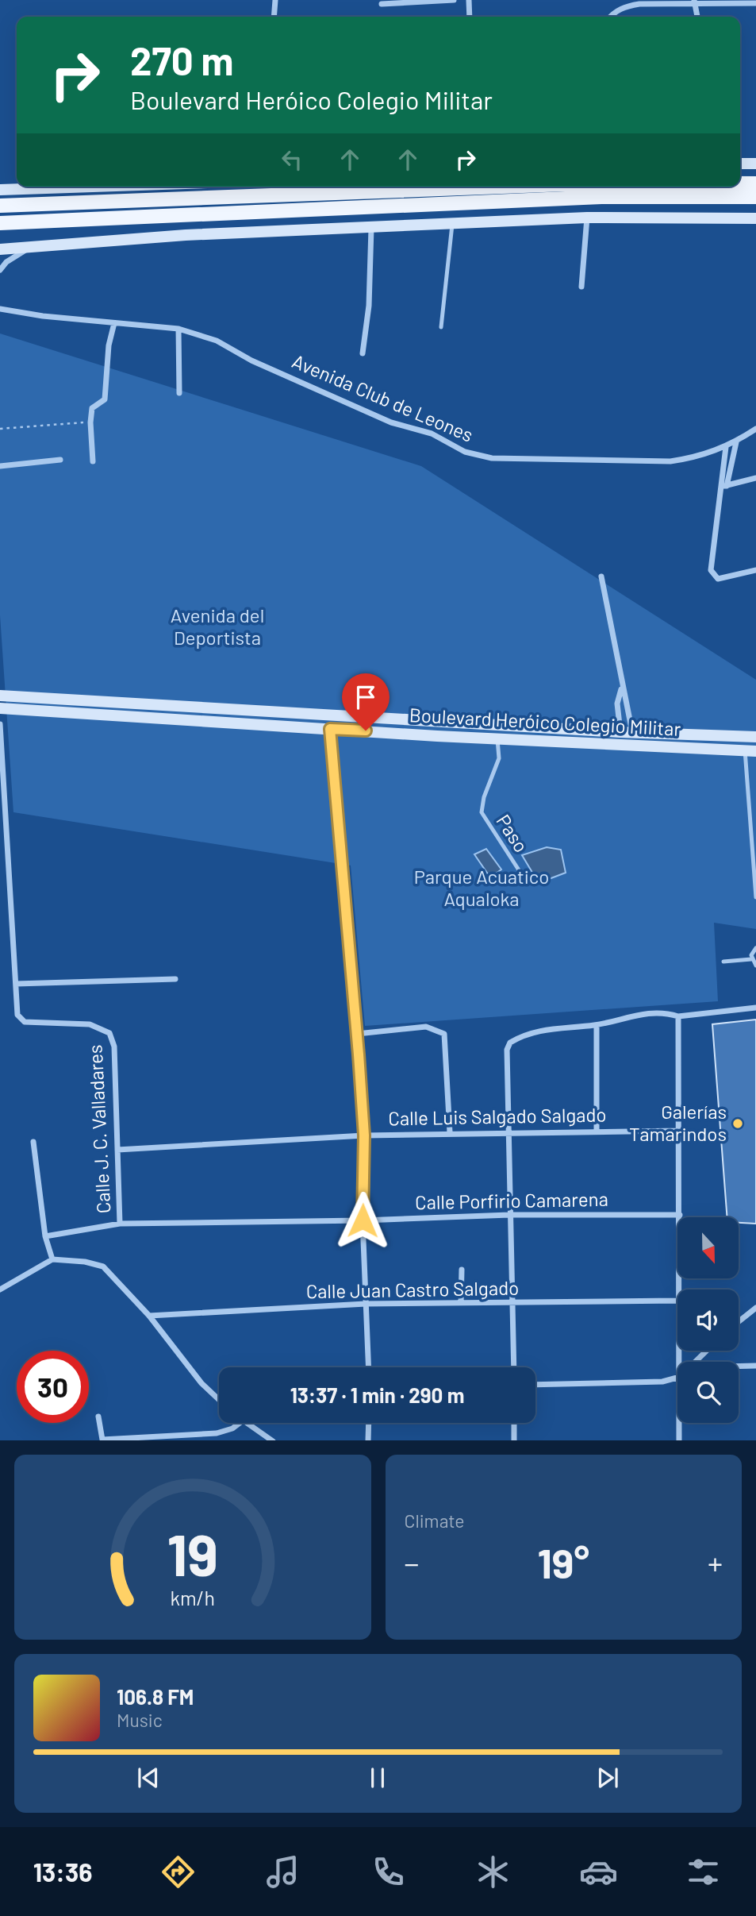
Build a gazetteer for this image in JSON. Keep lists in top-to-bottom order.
{
  "streets": {
    "main road": ["Boulevard Heróico Colegio Militar"],
    "street": [
      "Avenida Club de Leones",
      "Calle Luis Salgado Salgado",
      "Calle J. C. Valladares",
      "Calle Porfirio Camarena",
      "Calle Juan Castro Salgado"
    ],
    "lane": ["Paso"]
  },
  "crossings": [
    ["Boulevard Heróico Colegio Militar", "Paso"],
    ["Calle Luis Salgado Salgado", "Calle J. C. Valladares"],
    ["Calle J. C. Valladares", "Calle Porfirio Camarena"]
  ],
  "parks": ["Avenida del Deportista", "Parque Acuatico Aqualoka"],
  "places": ["Galerías Tamarindos"],
  "north": "bottom",
  "page": {
    "turn": ["270 m", "Boulevard Heróico Colegio Militar"],
    "limit": "30",
    "trip": "13:37 · 1 min · 290 m",
    "tile": "Climate",
    "heat": ["−", "19°", "+"],
    "song": ["106.8 FM", "Music"],
    "tabs": "13:36",
    "gauge": ["19", "km/h"]
  }
}
